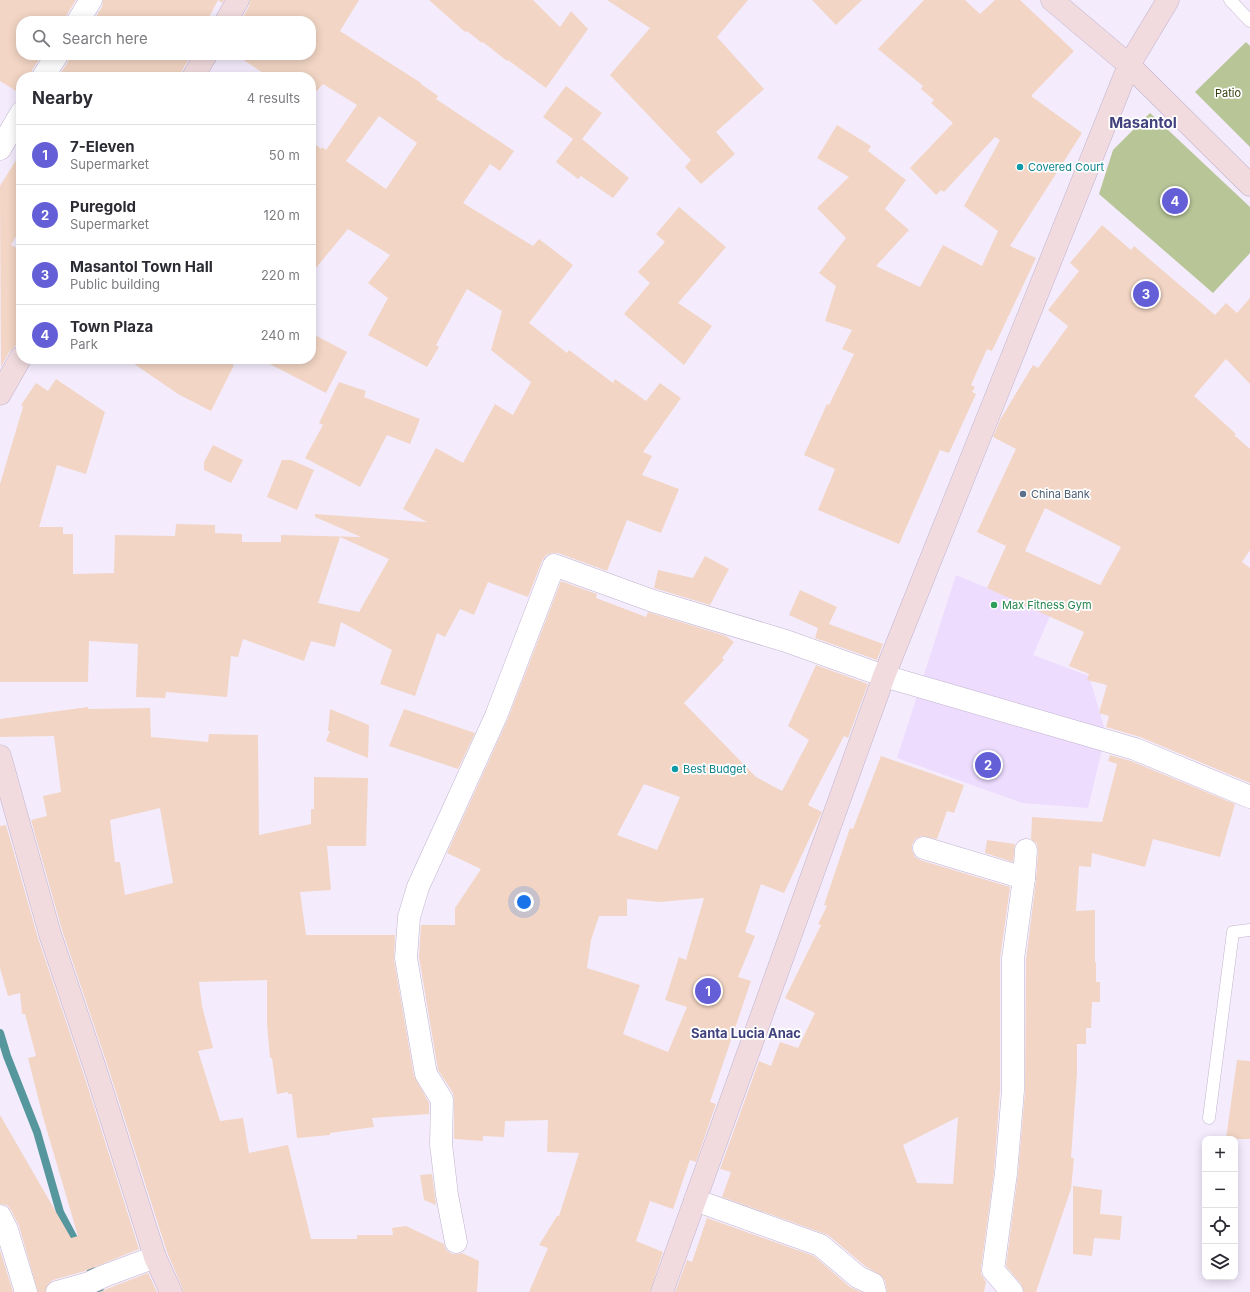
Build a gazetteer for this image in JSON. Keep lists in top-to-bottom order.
{
  "districts": ["Masantol", "Santa Lucia Anac"],
  "parks": ["Patio"],
  "places": [
    "Covered Court",
    "China Bank",
    "Max Fitness Gym",
    "Best Budget"
  ],
  "page": {
    "search": "Search here",
    "heading": ["Nearby", "4 results"],
    "list": [
      {
        "mark": "1",
        "name": "7-Eleven",
        "note": "Supermarket",
        "value": "50 m"
      },
      {
        "mark": "2",
        "name": "Puregold",
        "note": "Supermarket",
        "value": "120 m"
      },
      {
        "mark": "3",
        "name": "Masantol Town Hall",
        "note": "Public building",
        "value": "220 m"
      },
      {
        "mark": "4",
        "name": "Town Plaza",
        "note": "Park",
        "value": "240 m"
      }
    ],
    "pins": [
      "4",
      "3",
      "2",
      "1"
    ],
    "map_buttons": ["+", "−"]
  }
}
